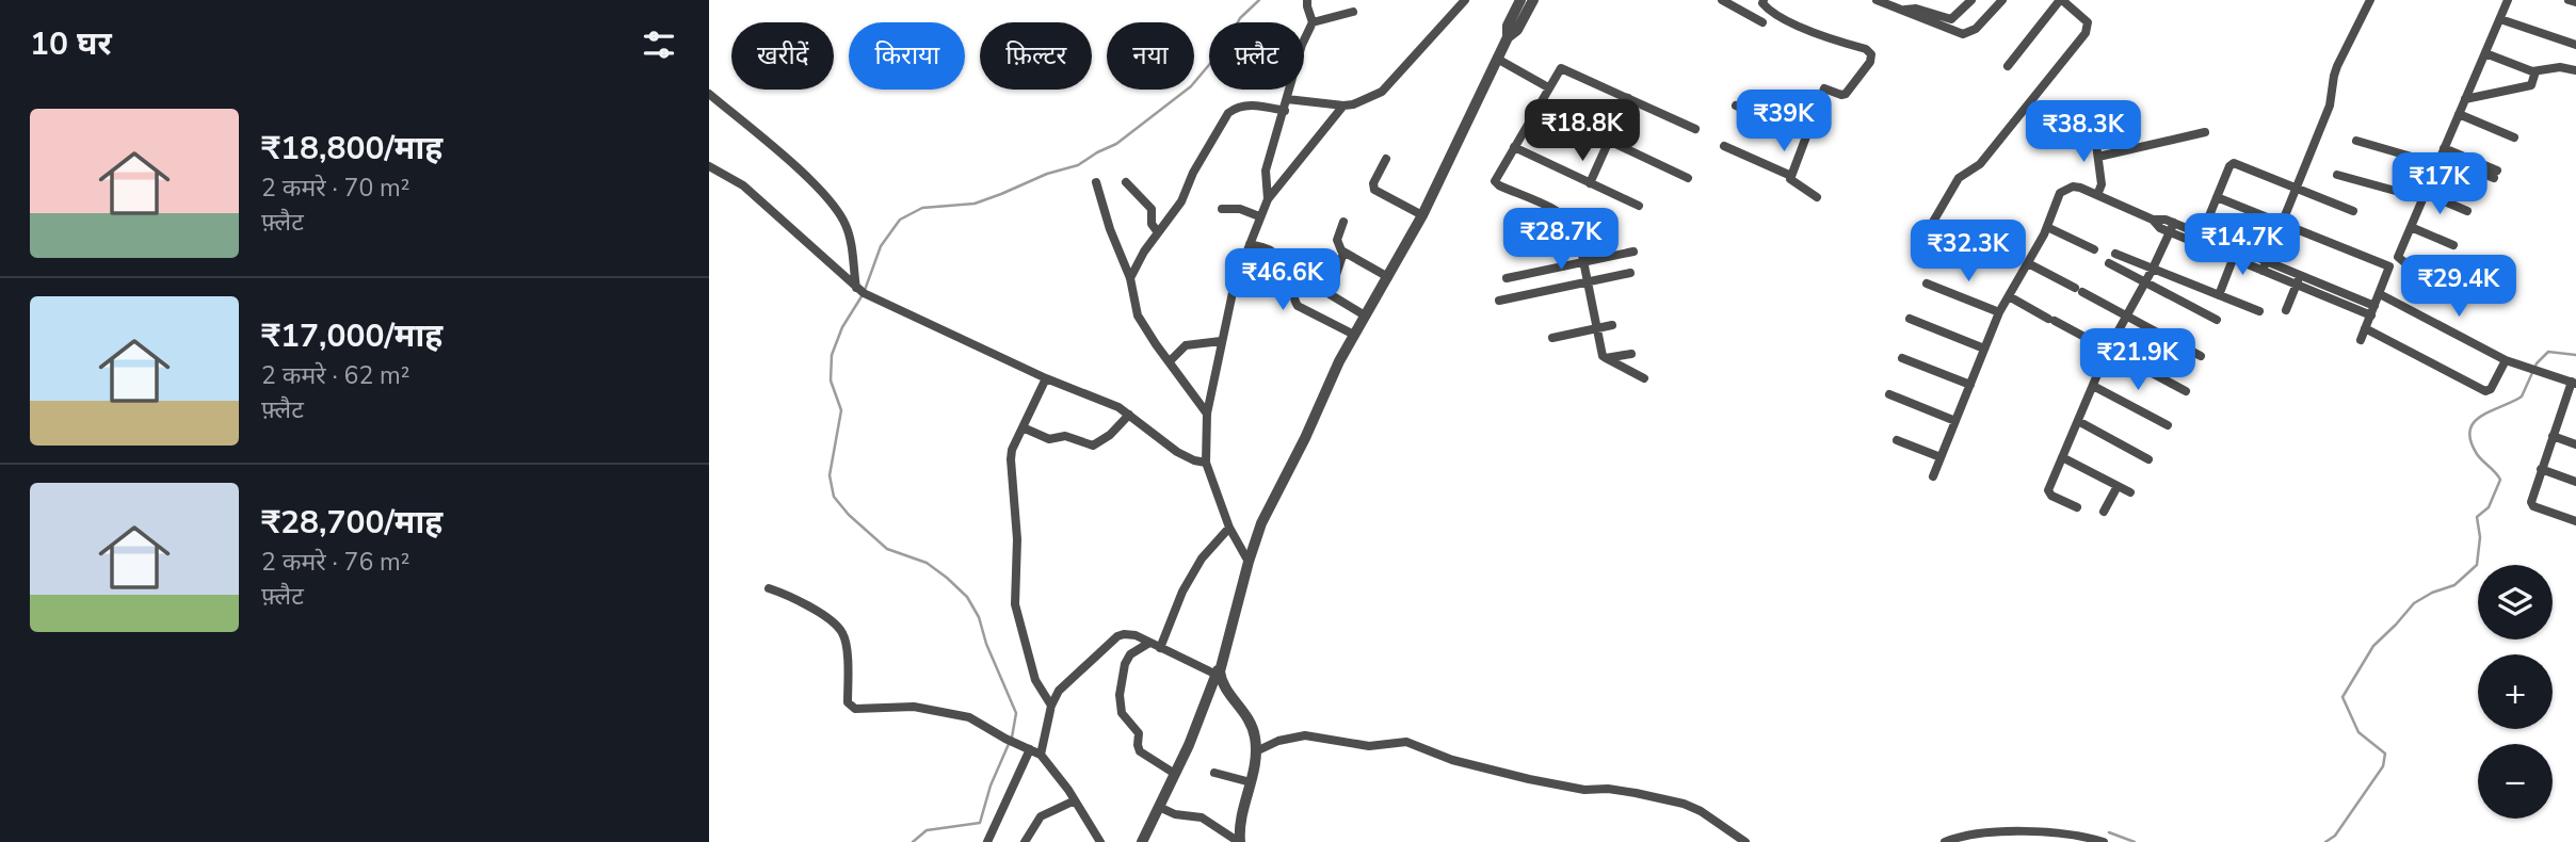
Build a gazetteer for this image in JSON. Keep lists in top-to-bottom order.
{
  "page": {
    "heading": "10 घर",
    "chip": [
      "खरीदें",
      "किराया",
      "फ़िल्टर",
      "नया",
      "फ़्लैट"
    ],
    "list": [
      {
        "name": "₹18,800/माह",
        "note": "2 कमरे · 70 m² · फ़्लैट"
      },
      {
        "name": "₹17,000/माह",
        "note": "2 कमरे · 62 m² · फ़्लैट"
      },
      {
        "name": "₹28,700/माह",
        "note": "2 कमरे · 76 m² · फ़्लैट"
      }
    ],
    "price": [
      "₹39K",
      "₹18.8K",
      "₹38.3K",
      "₹17K",
      "₹28.7K",
      "₹14.7K",
      "₹32.3K",
      "₹46.6K",
      "₹29.4K",
      "₹21.9K"
    ],
    "map_buttons": ["+", "−"]
  }
}
